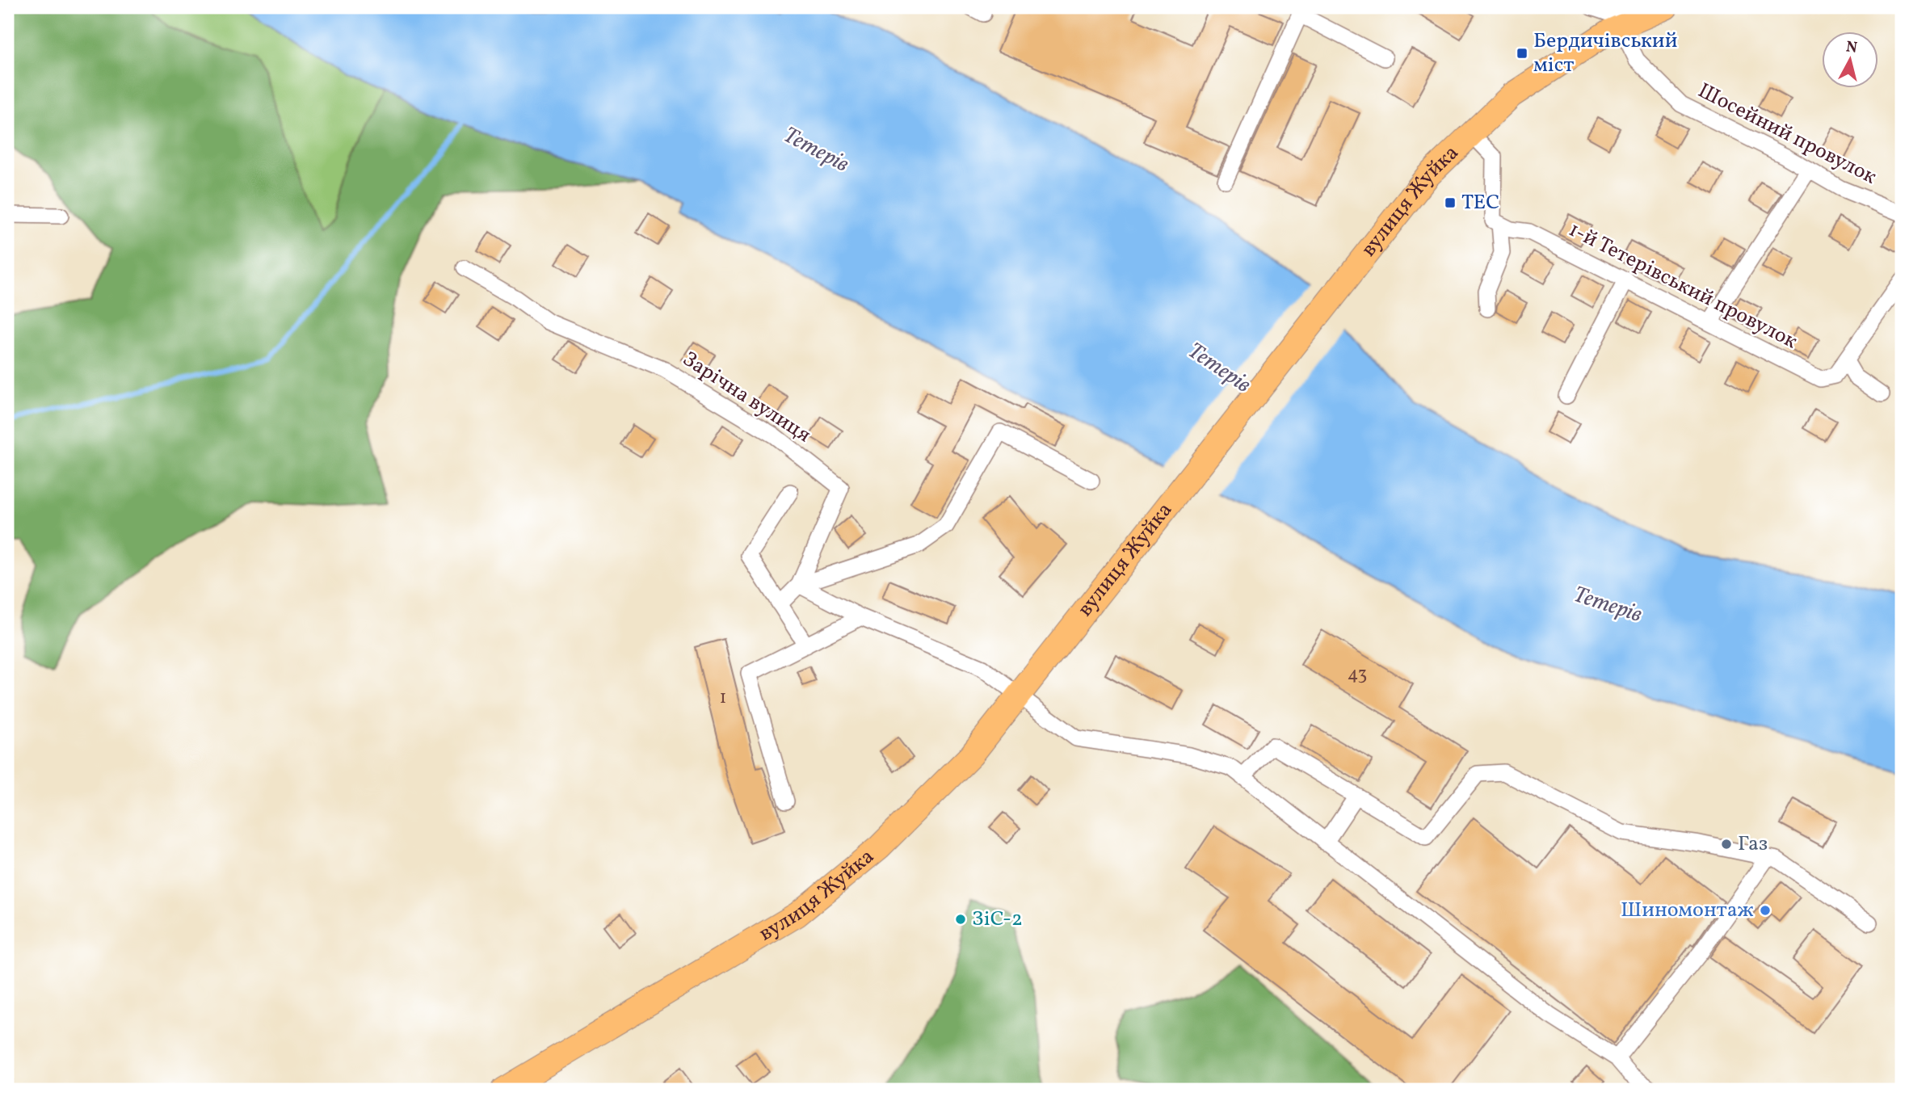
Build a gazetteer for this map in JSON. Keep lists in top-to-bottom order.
{
  "streets": {
    "highway": ["вулиця Жуйка"],
    "street": ["Шосейний провулок", "1-й Тетерівський провулок", "Зарічна вулиця"]
  },
  "crossings": [
    ["Шосейний провулок", "вулиця Жуйка"]
  ],
  "water": ["Тетерів"],
  "places": {
    "transit": ["Бердичівський міст", "ТЕС"],
    "other": ["Газ", "Шиномонтаж", "ЗіС-2"]
  },
  "house_numbers": ["43", "1"],
  "north": "top"
}
